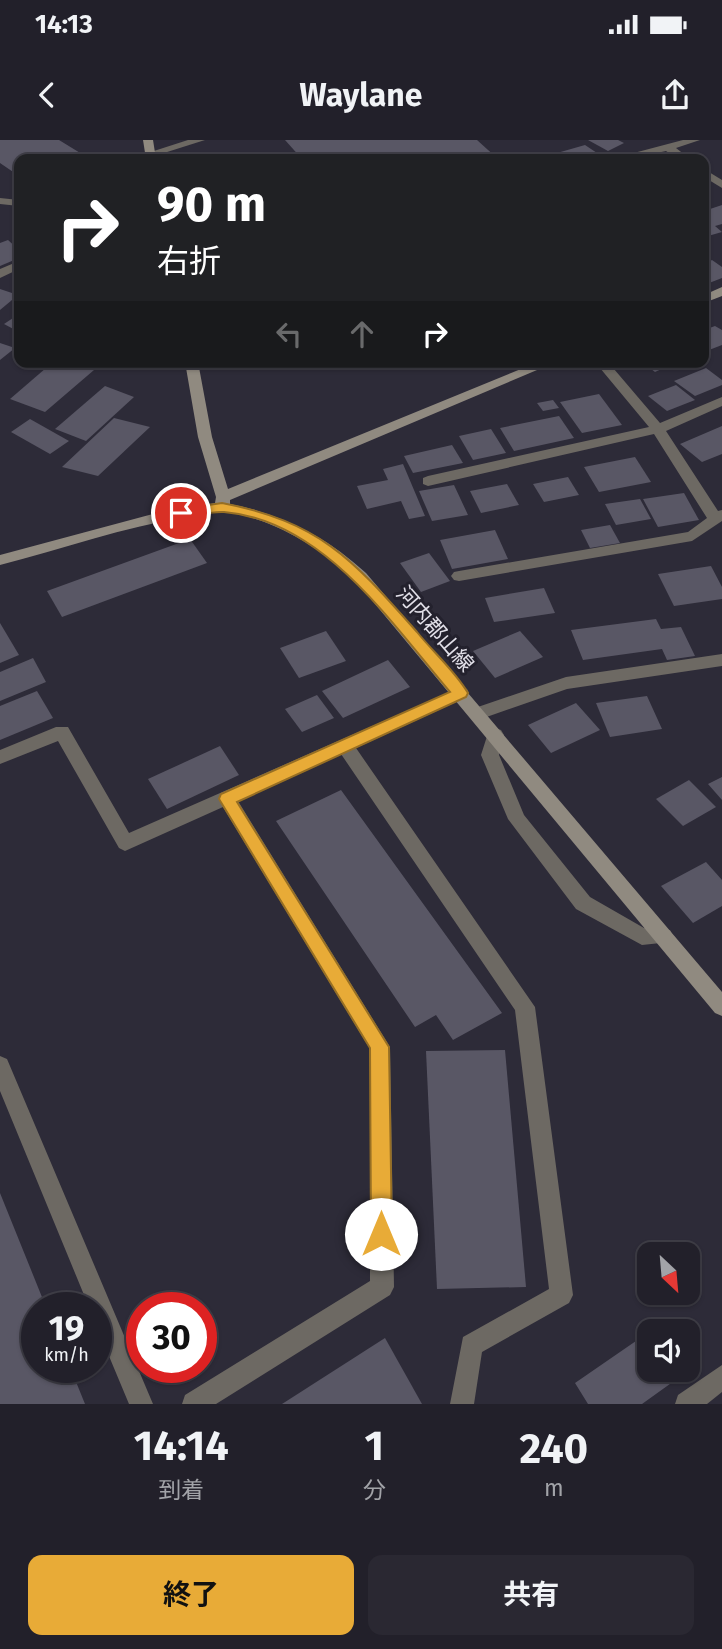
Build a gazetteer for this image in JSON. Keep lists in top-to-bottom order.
{
  "streets": {
    "main road": ["河内郡山線"]
  },
  "north": "bottom right",
  "page": {
    "status": "14:13",
    "header": "Waylane",
    "turn": ["90 m", "右折"],
    "speed": "19 km/h",
    "limit": "30",
    "eta": [
      "14:14",
      "到着",
      "1",
      "分",
      "240",
      "m"
    ],
    "buttons": ["終了", "共有"]
  }
}
